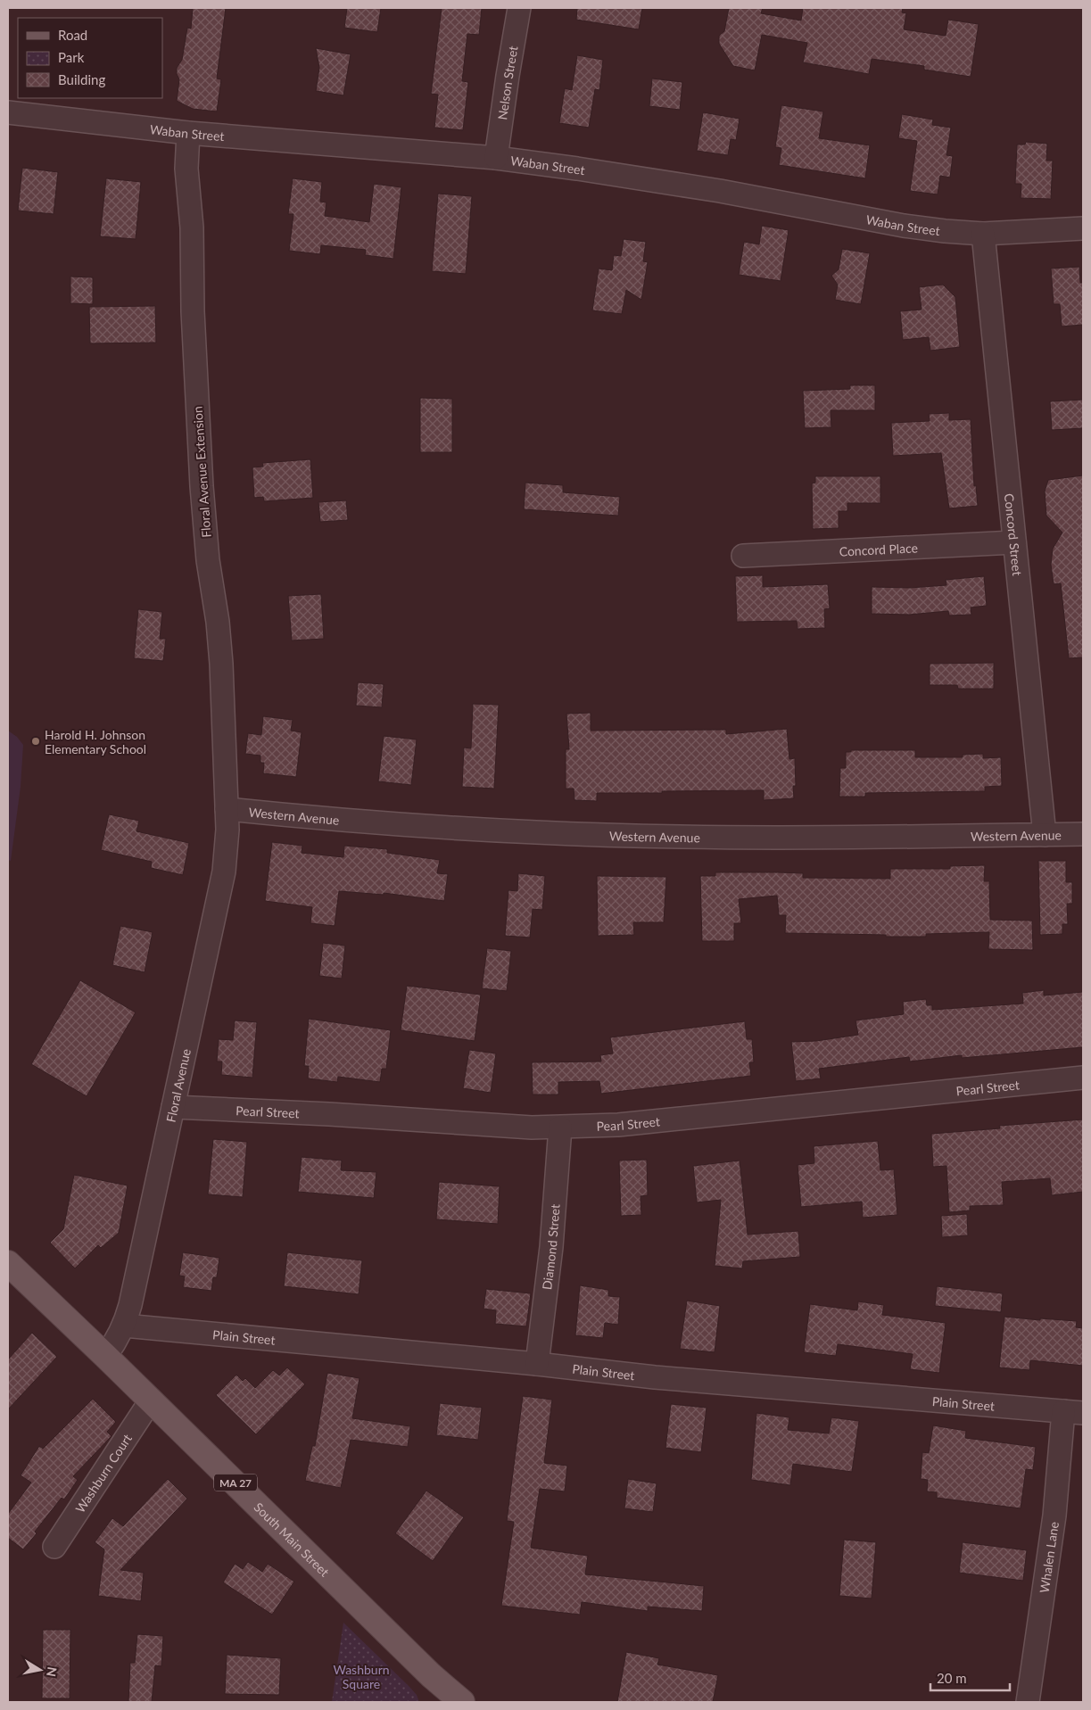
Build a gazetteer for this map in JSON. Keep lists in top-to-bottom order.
{
  "streets": {
    "main road": ["MA 27", "South Main Street"],
    "street": [
      "Nelson Street",
      "Waban Street",
      "Floral Avenue Extension",
      "Concord Street",
      "Concord Place",
      "Western Avenue",
      "Floral Avenue",
      "Pearl Street",
      "Diamond Street",
      "Plain Street",
      "Washburn Court",
      "Whalen Lane"
    ]
  },
  "crossings": [
    ["Nelson Street", "Waban Street"],
    ["Waban Street", "Floral Avenue Extension"],
    ["Waban Street", "Concord Street"],
    ["Floral Avenue Extension", "Western Avenue"],
    ["Floral Avenue Extension", "Floral Avenue"],
    ["Concord Street", "Concord Place"],
    ["Concord Street", "Western Avenue"],
    ["Western Avenue", "Floral Avenue"],
    ["Floral Avenue", "Pearl Street"],
    ["Floral Avenue", "Plain Street"],
    ["Floral Avenue", "South Main Street"],
    ["Pearl Street", "Diamond Street"],
    ["Diamond Street", "Plain Street"],
    ["Plain Street", "Whalen Lane"],
    ["Washburn Court", "South Main Street"]
  ],
  "parks": ["Washburn Square"],
  "places": ["Harold H. Johnson Elementary School"],
  "legend": ["Road", "Park", "Building"],
  "scale_bar": "20 m",
  "north": "right"
}
